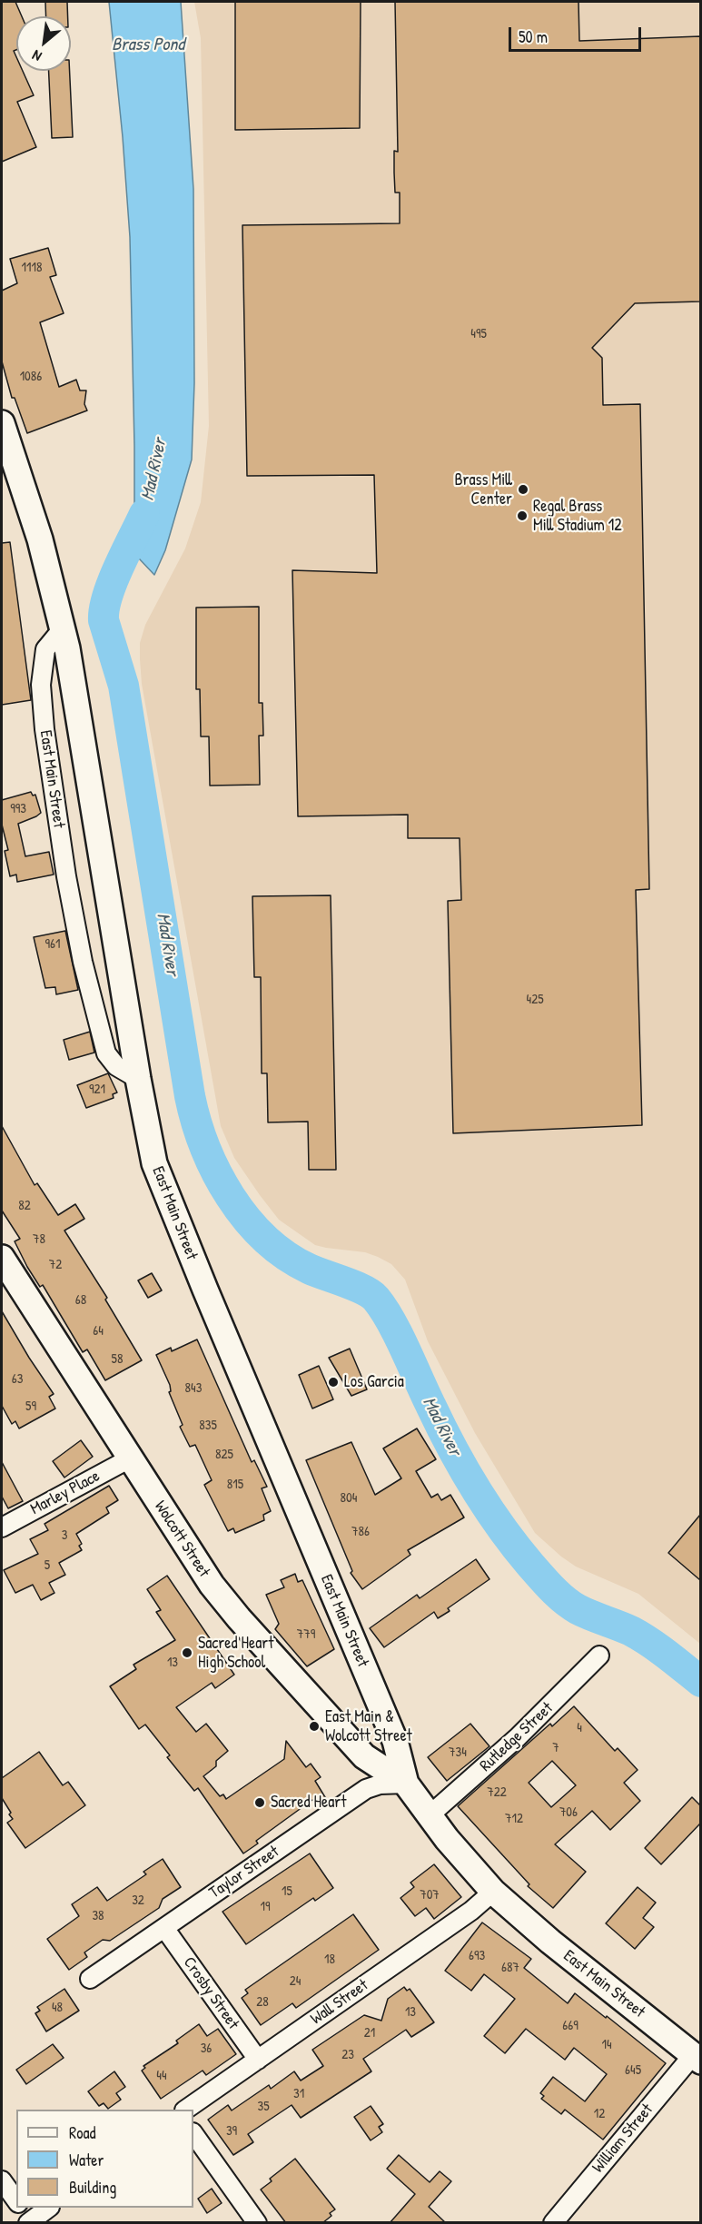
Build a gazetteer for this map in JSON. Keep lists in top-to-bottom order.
{
  "streets": {
    "main road": ["East Main Street", "Wolcott Street"],
    "street": [
      "Marley Place",
      "Rutledge Street",
      "Taylor Street",
      "Crosby Street",
      "Wall Street",
      "William Street"
    ]
  },
  "crossings": [
    ["East Main Street", "Wolcott Street"],
    ["East Main Street", "Rutledge Street"],
    ["East Main Street", "Taylor Street"],
    ["East Main Street", "Wall Street"],
    ["East Main Street", "William Street"],
    ["Marley Place", "Wolcott Street"],
    ["Wolcott Street", "Taylor Street"],
    ["Taylor Street", "Crosby Street"],
    ["Crosby Street", "Wall Street"]
  ],
  "water": ["Brass Pond", "Mad River"],
  "places": [
    "Brass Mill Center",
    "Regal Brass Mill Stadium 12",
    "Los Garcia",
    "Sacred Heart High School",
    "East Main & Wolcott Street",
    "Sacred Heart"
  ],
  "house_numbers": [
    "1118",
    "495",
    "1086",
    "993",
    "961",
    "425",
    "921",
    "82",
    "78",
    "72",
    "68",
    "64",
    "58",
    "63",
    "843",
    "59",
    "835",
    "825",
    "815",
    "804",
    "786",
    "3",
    "5",
    "779",
    "13",
    "4",
    "7",
    "734",
    "722",
    "706",
    "712",
    "15",
    "707",
    "32",
    "19",
    "38",
    "693",
    "18",
    "687",
    "24",
    "28",
    "48",
    "13",
    "669",
    "21",
    "14",
    "36",
    "23",
    "645",
    "44",
    "31",
    "35",
    "12",
    "39"
  ],
  "legend": ["Road", "Water", "Building"],
  "scale_bar": "50 m",
  "north": "bottom left"
}
